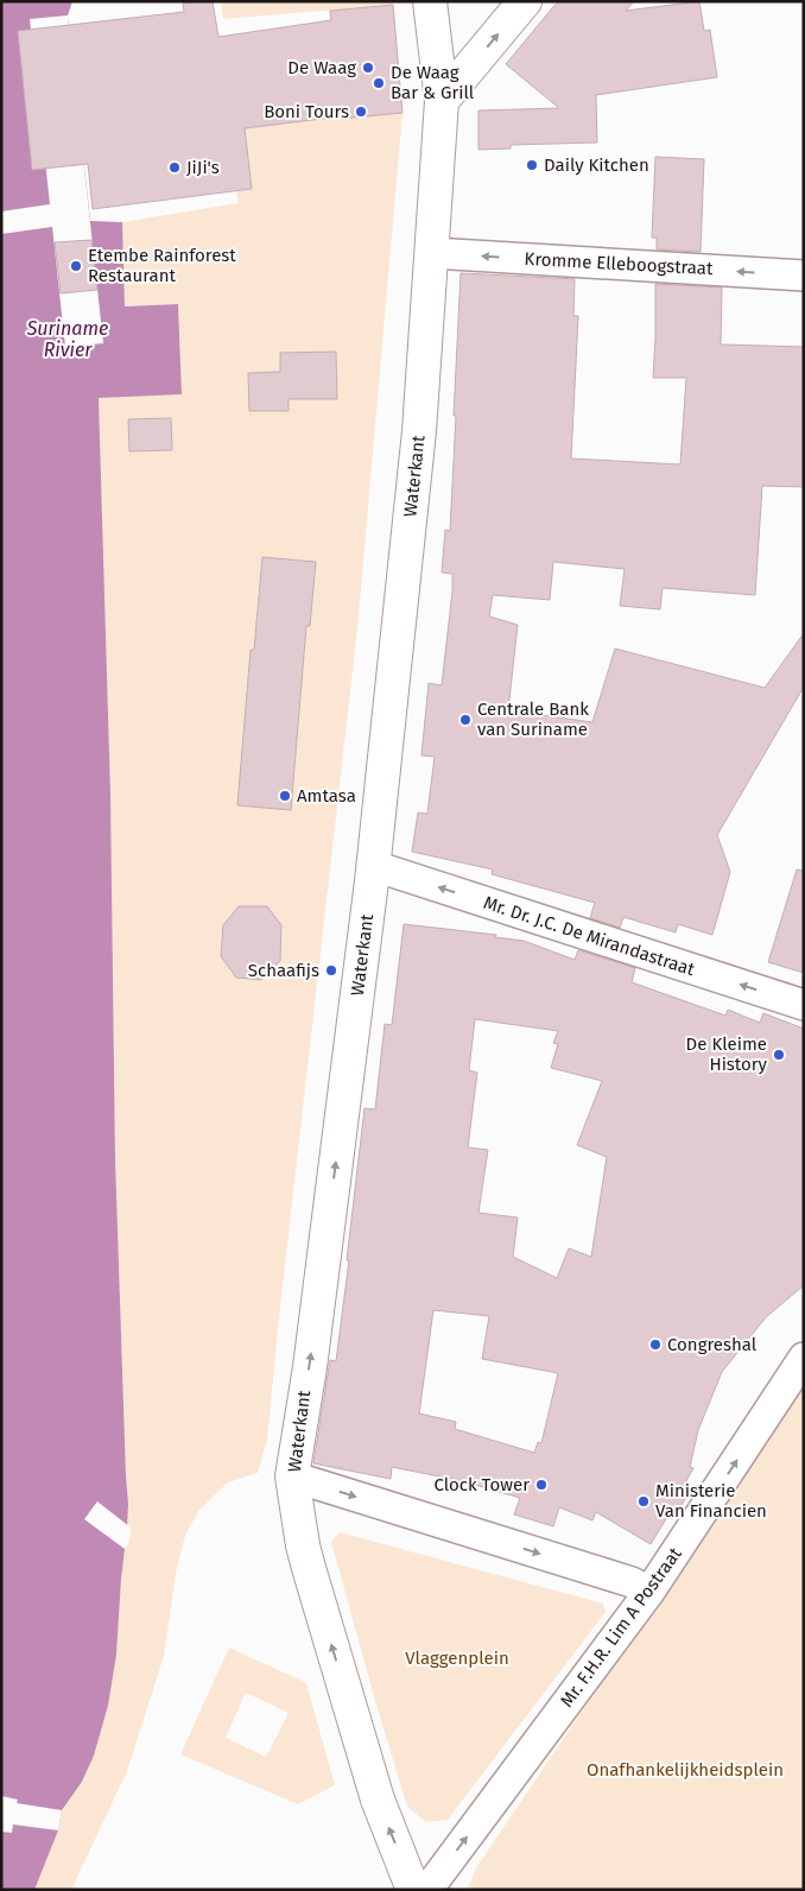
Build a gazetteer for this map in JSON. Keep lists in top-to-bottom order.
{
  "streets": {
    "main road": ["Waterkant"],
    "street": ["Kromme Elleboogstraat", "Mr. Dr. J.C. De Mirandastraat", "Mr. F.H.R. Lim A Postraat"]
  },
  "crossings": [
    ["Kromme Elleboogstraat", "Waterkant"],
    ["Waterkant", "Mr. Dr. J.C. De Mirandastraat"]
  ],
  "one_way": [
    "Kromme Elleboogstraat",
    "Waterkant",
    "Mr. Dr. J.C. De Mirandastraat",
    "Mr. F.H.R. Lim A Postraat"
  ],
  "water": ["Suriname Rivier"],
  "parks": ["Vlaggenplein", "Onafhankelijkheidsplein"],
  "places": [
    "De Waag",
    "De Waag Bar & Grill",
    "Boni Tours",
    "Daily Kitchen",
    "JiJi's",
    "Etembe Rainforest Restaurant",
    "Centrale Bank van Suriname",
    "Amtasa",
    "Schaafijs",
    "De Kleime History",
    "Congreshal",
    "Clock Tower",
    "Ministerie Van Financien"
  ]
}
